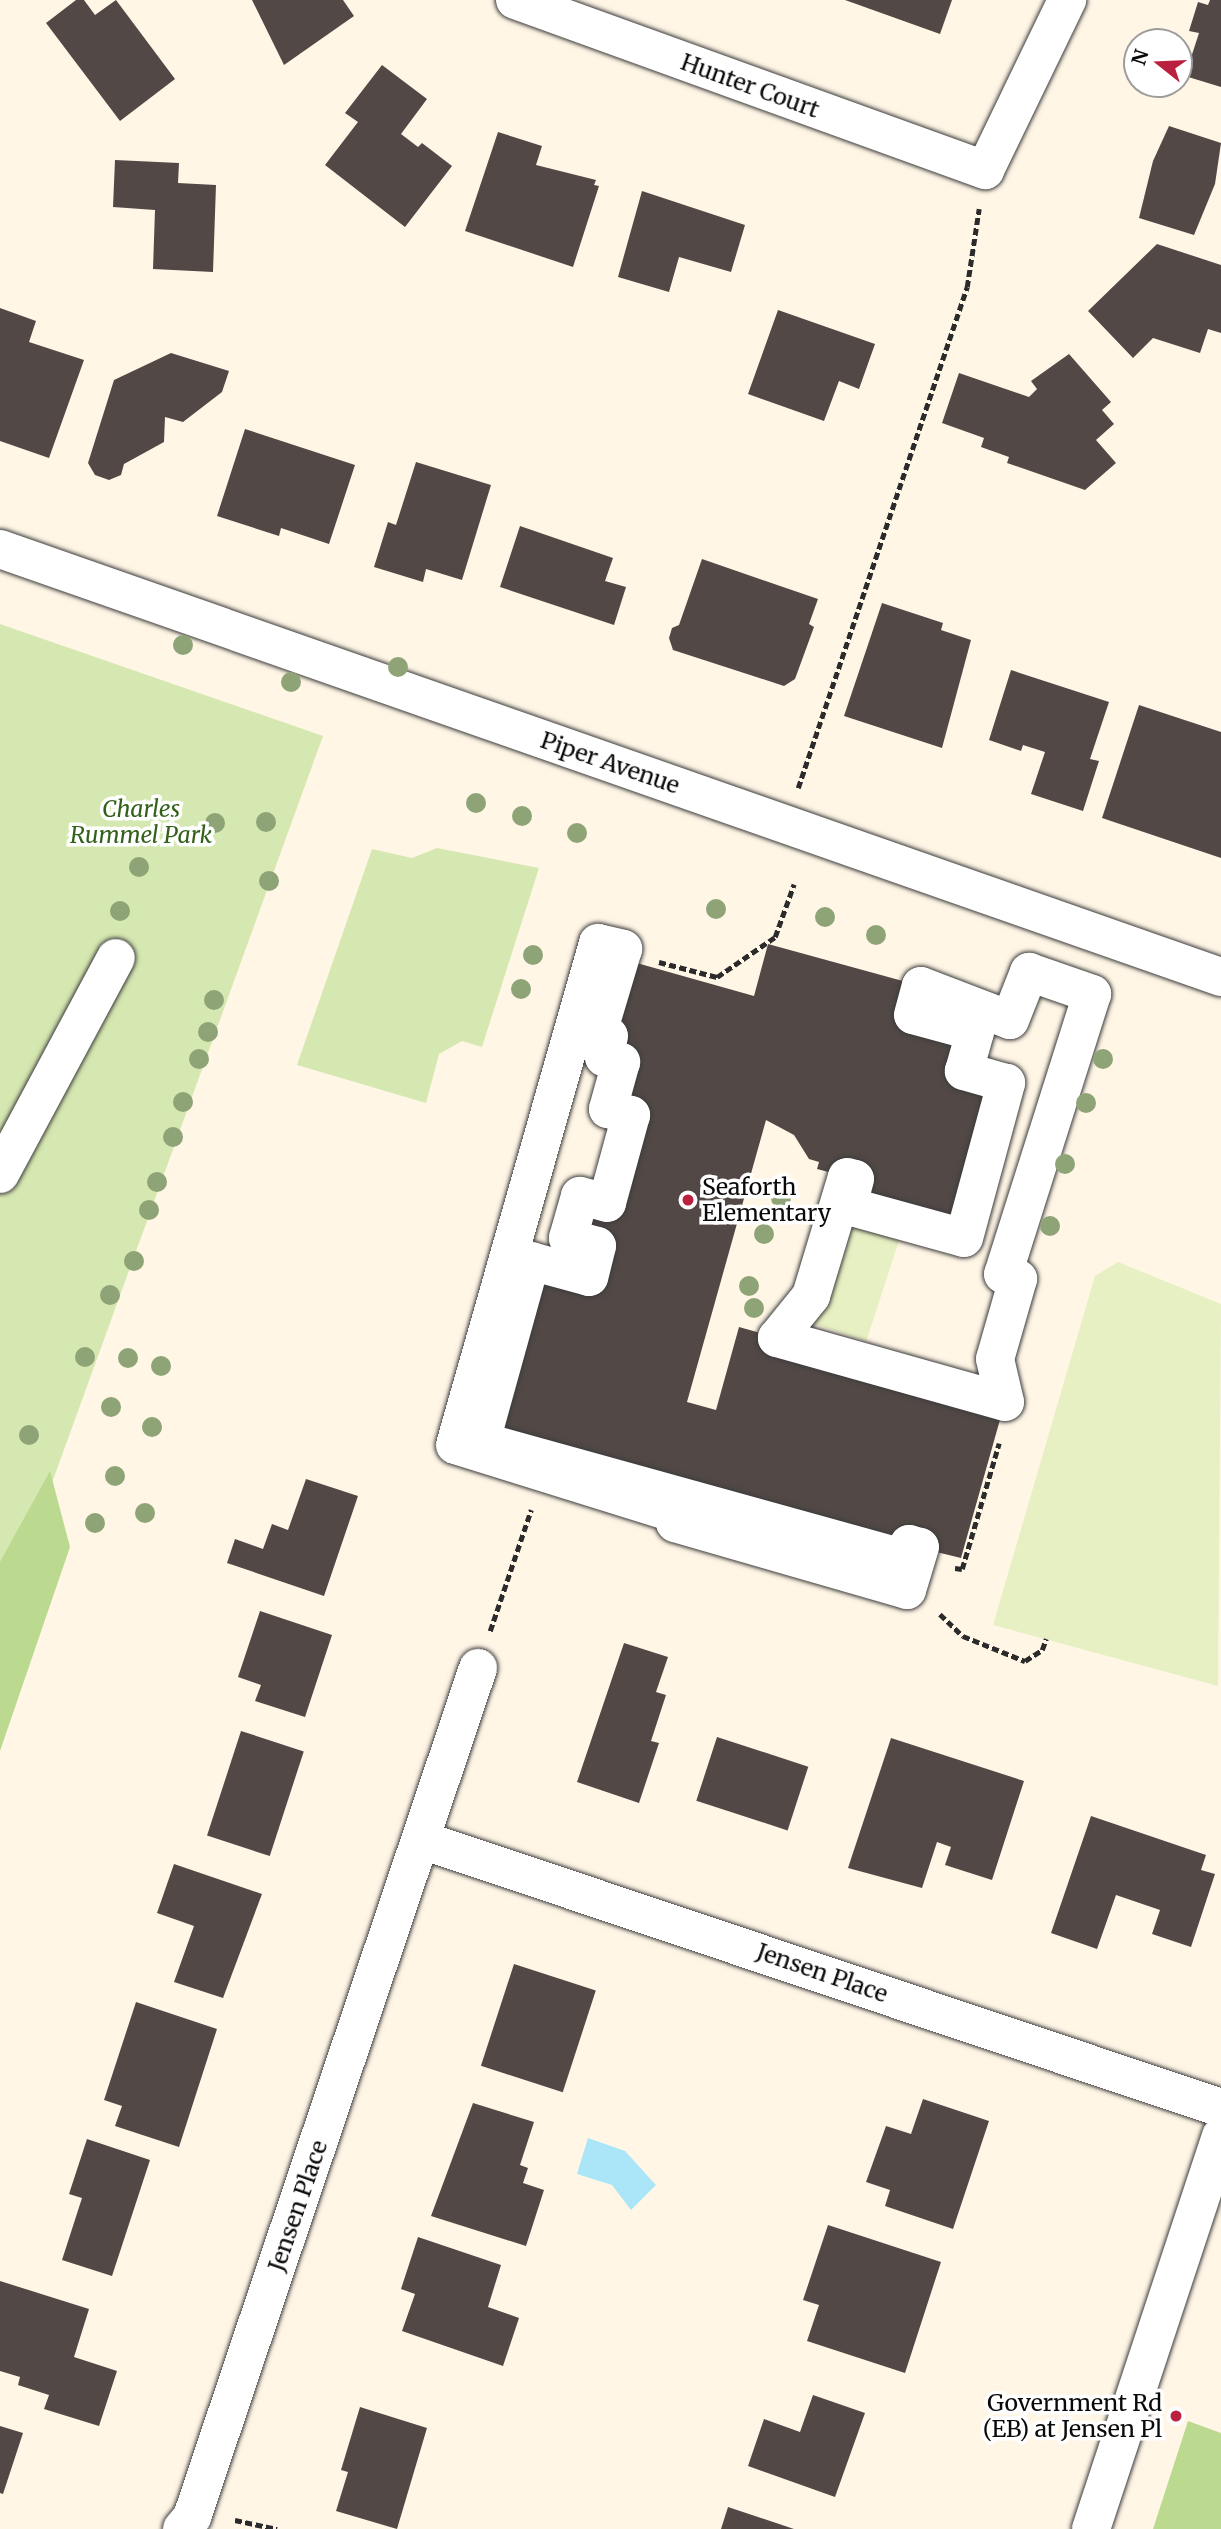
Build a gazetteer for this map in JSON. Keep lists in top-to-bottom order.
{
  "streets": {
    "street": ["Hunter Court", "Piper Avenue", "Jensen Place"]
  },
  "parks": ["Charles Rummel Park"],
  "places": ["Seaforth Elementary", "Government Rd (EB) at Jensen Pl"],
  "north": "left"
}
